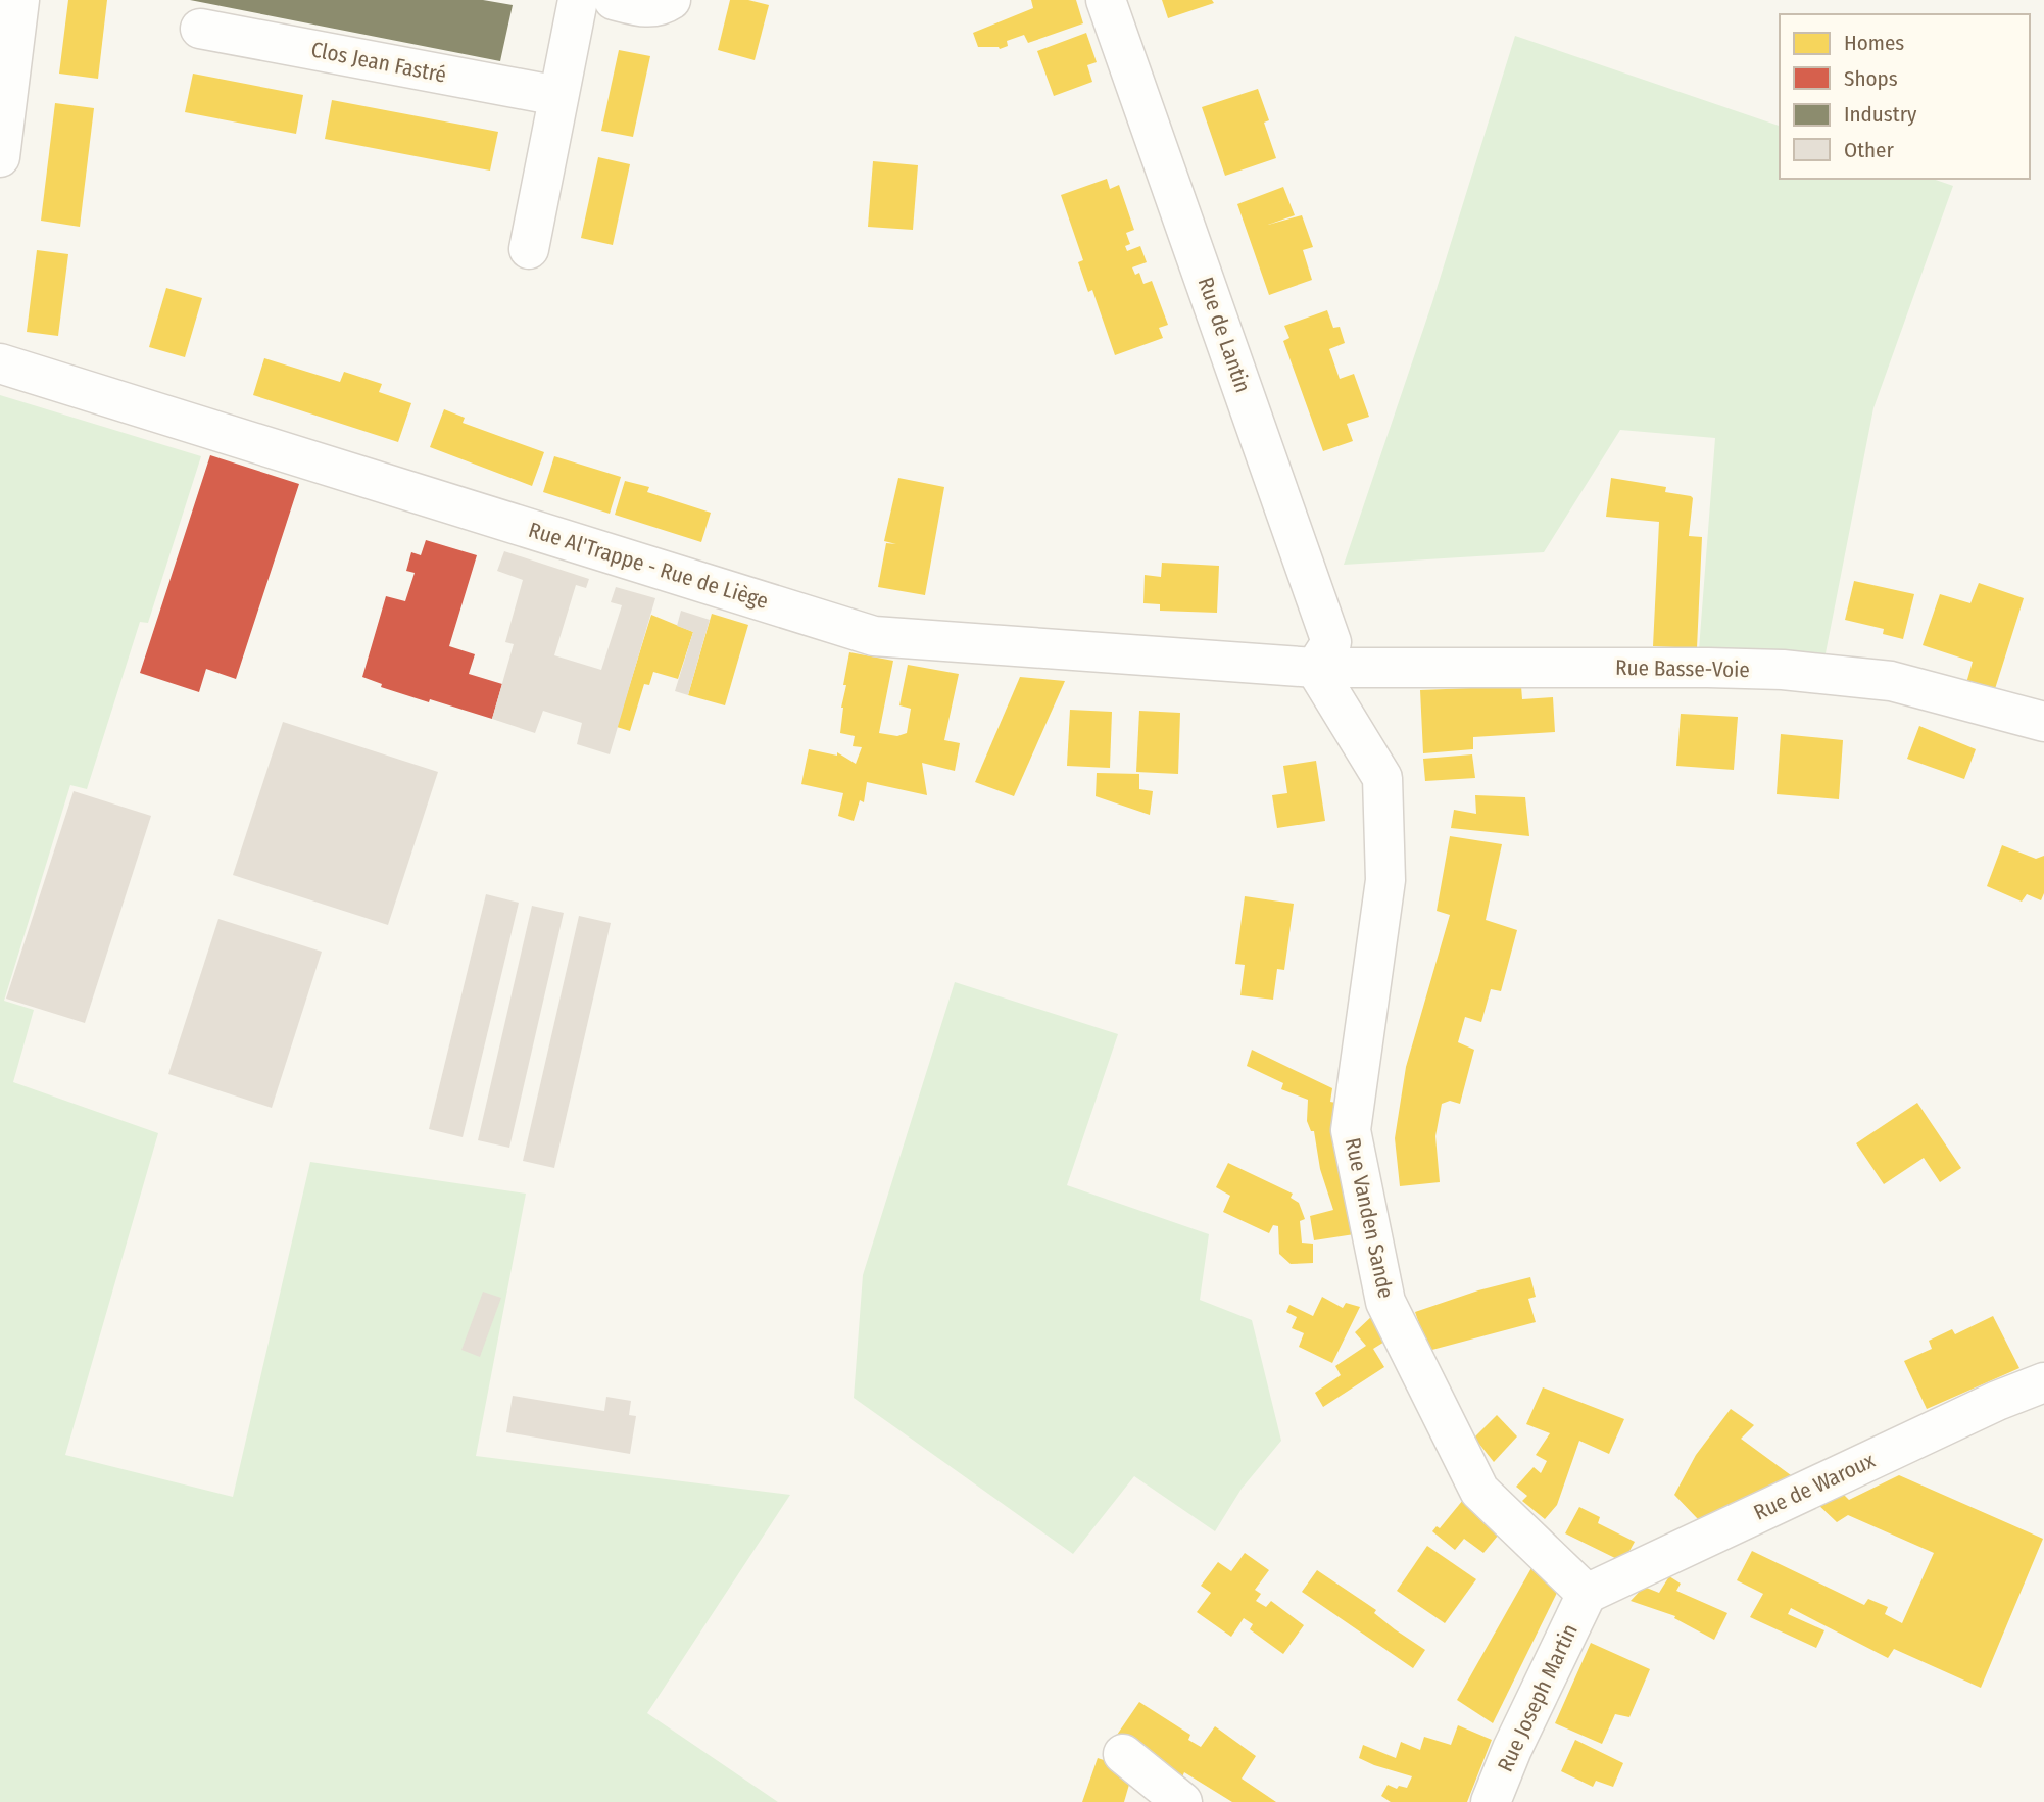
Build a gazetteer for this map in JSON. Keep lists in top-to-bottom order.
{
  "streets": {
    "street": [
      "Clos Jean Fastré",
      "Rue de Lantin",
      "Rue Al'Trappe - Rue de Liège",
      "Rue Basse-Voie",
      "Rue Vanden Sande",
      "Rue de Waroux",
      "Rue Joseph Martin"
    ]
  },
  "crossings": [
    ["Rue de Lantin", "Rue Al'Trappe - Rue de Liège"],
    ["Rue de Lantin", "Rue Basse-Voie"],
    ["Rue de Lantin", "Rue Vanden Sande"],
    ["Rue Al'Trappe - Rue de Liège", "Rue Basse-Voie"],
    ["Rue Al'Trappe - Rue de Liège", "Rue Vanden Sande"],
    ["Rue Basse-Voie", "Rue Vanden Sande"],
    ["Rue Vanden Sande", "Rue de Waroux"],
    ["Rue Vanden Sande", "Rue Joseph Martin"],
    ["Rue de Waroux", "Rue Joseph Martin"]
  ],
  "legend": [
    "Homes",
    "Shops",
    "Industry",
    "Other"
  ]
}
